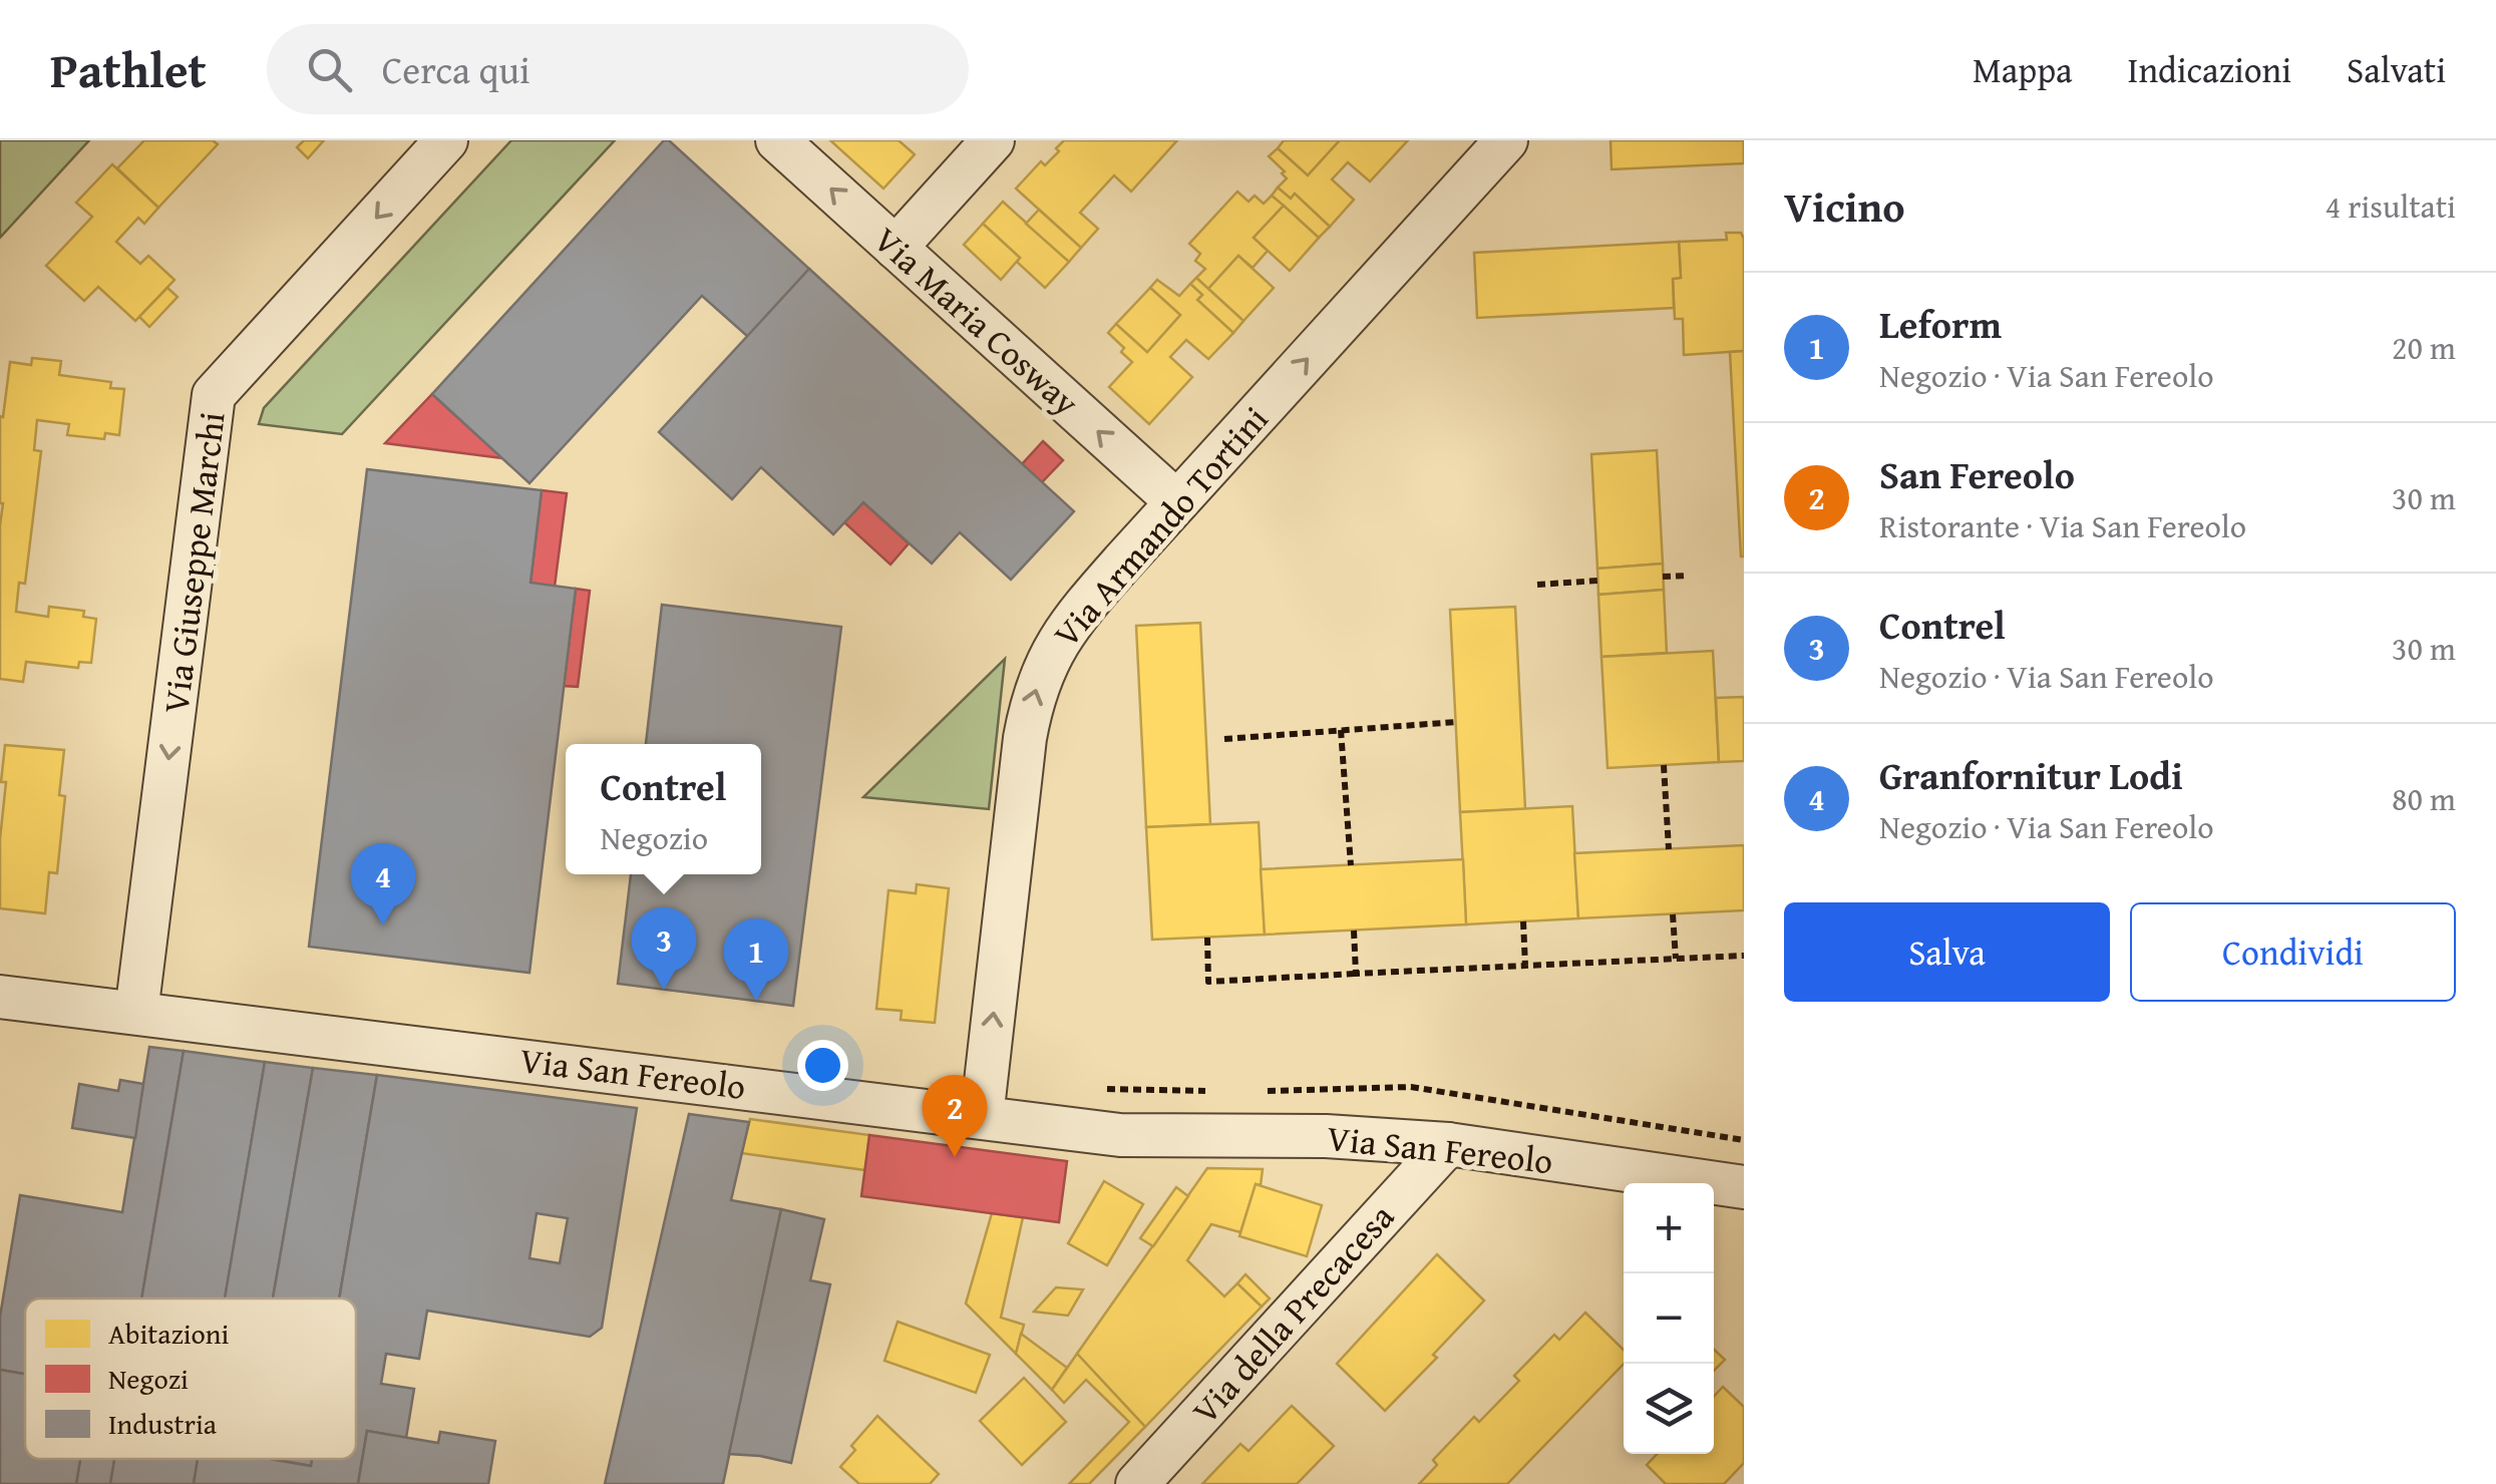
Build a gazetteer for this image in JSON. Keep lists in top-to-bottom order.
{
  "streets": {
    "street": [
      "Via Maria Cosway",
      "Via Armando Tortini",
      "Via Giuseppe Marchi",
      "Via San Fereolo",
      "Via della Precacesa"
    ]
  },
  "crossings": [
    ["Via Maria Cosway", "Via Armando Tortini"],
    ["Via Armando Tortini", "Via San Fereolo"],
    ["Via Giuseppe Marchi", "Via San Fereolo"],
    ["Via San Fereolo", "Via della Precacesa"]
  ],
  "one_way": ["Via Maria Cosway", "Via Armando Tortini", "Via Giuseppe Marchi"],
  "legend": ["Abitazioni", "Negozi", "Industria"],
  "page": {
    "header": "Pathlet",
    "search": "Cerca qui",
    "nav": ["Mappa", "Indicazioni", "Salvati"],
    "heading": ["Vicino", "4 risultati"],
    "list": [
      {
        "mark": "1",
        "name": "Leform",
        "note": "Negozio · Via San Fereolo",
        "value": "20 m"
      },
      {
        "mark": "2",
        "name": "San Fereolo",
        "note": "Ristorante · Via San Fereolo",
        "value": "30 m"
      },
      {
        "mark": "3",
        "name": "Contrel",
        "note": "Negozio · Via San Fereolo",
        "value": "30 m"
      },
      {
        "mark": "4",
        "name": "Granfornitur Lodi",
        "note": "Negozio · Via San Fereolo",
        "value": "80 m"
      }
    ],
    "popup": ["Contrel", "Negozio"],
    "pins": [
      "4",
      "3",
      "1",
      "2"
    ],
    "buttons": ["Salva", "Condividi"],
    "map_buttons": ["+", "−"]
  }
}
